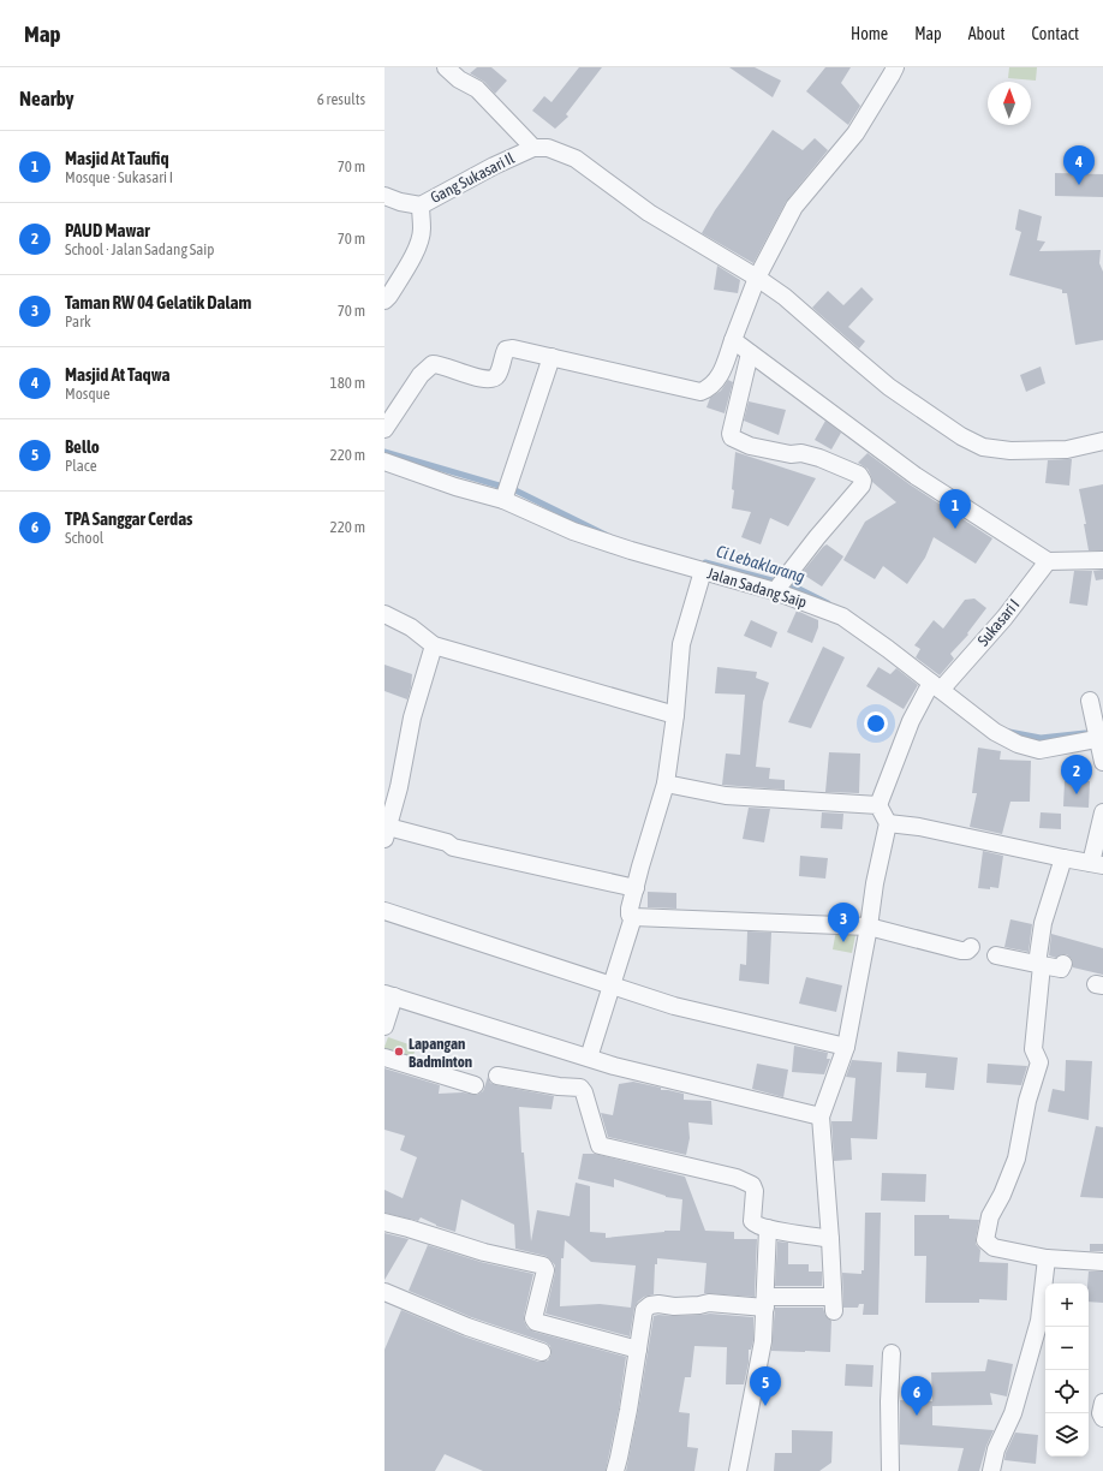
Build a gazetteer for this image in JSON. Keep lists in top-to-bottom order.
{
  "streets": {
    "street": ["Gang Sukasari Il", "Jalan Sadang Saip", "Sukasari I"]
  },
  "crossings": [
    ["Jalan Sadang Saip", "Sukasari I"]
  ],
  "water": ["Ci Lebaklarang"],
  "places": ["Lapangan Badminton"],
  "north": "top",
  "page": {
    "header": "Map",
    "nav": [
      "Home",
      "Map",
      "About",
      "Contact"
    ],
    "heading": ["Nearby", "6 results"],
    "list": [
      {
        "mark": "1",
        "name": "Masjid At Taufiq",
        "note": "Mosque · Sukasari I",
        "value": "70 m"
      },
      {
        "mark": "2",
        "name": "PAUD Mawar",
        "note": "School · Jalan Sadang Saip",
        "value": "70 m"
      },
      {
        "mark": "3",
        "name": "Taman RW 04 Gelatik Dalam",
        "note": "Park",
        "value": "70 m"
      },
      {
        "mark": "4",
        "name": "Masjid At Taqwa",
        "note": "Mosque",
        "value": "180 m"
      },
      {
        "mark": "5",
        "name": "Bello",
        "note": "Place",
        "value": "220 m"
      },
      {
        "mark": "6",
        "name": "TPA Sanggar Cerdas",
        "note": "School",
        "value": "220 m"
      }
    ],
    "pins": [
      "4",
      "1",
      "2",
      "3",
      "5",
      "6"
    ],
    "map_buttons": ["+", "−"]
  }
}
